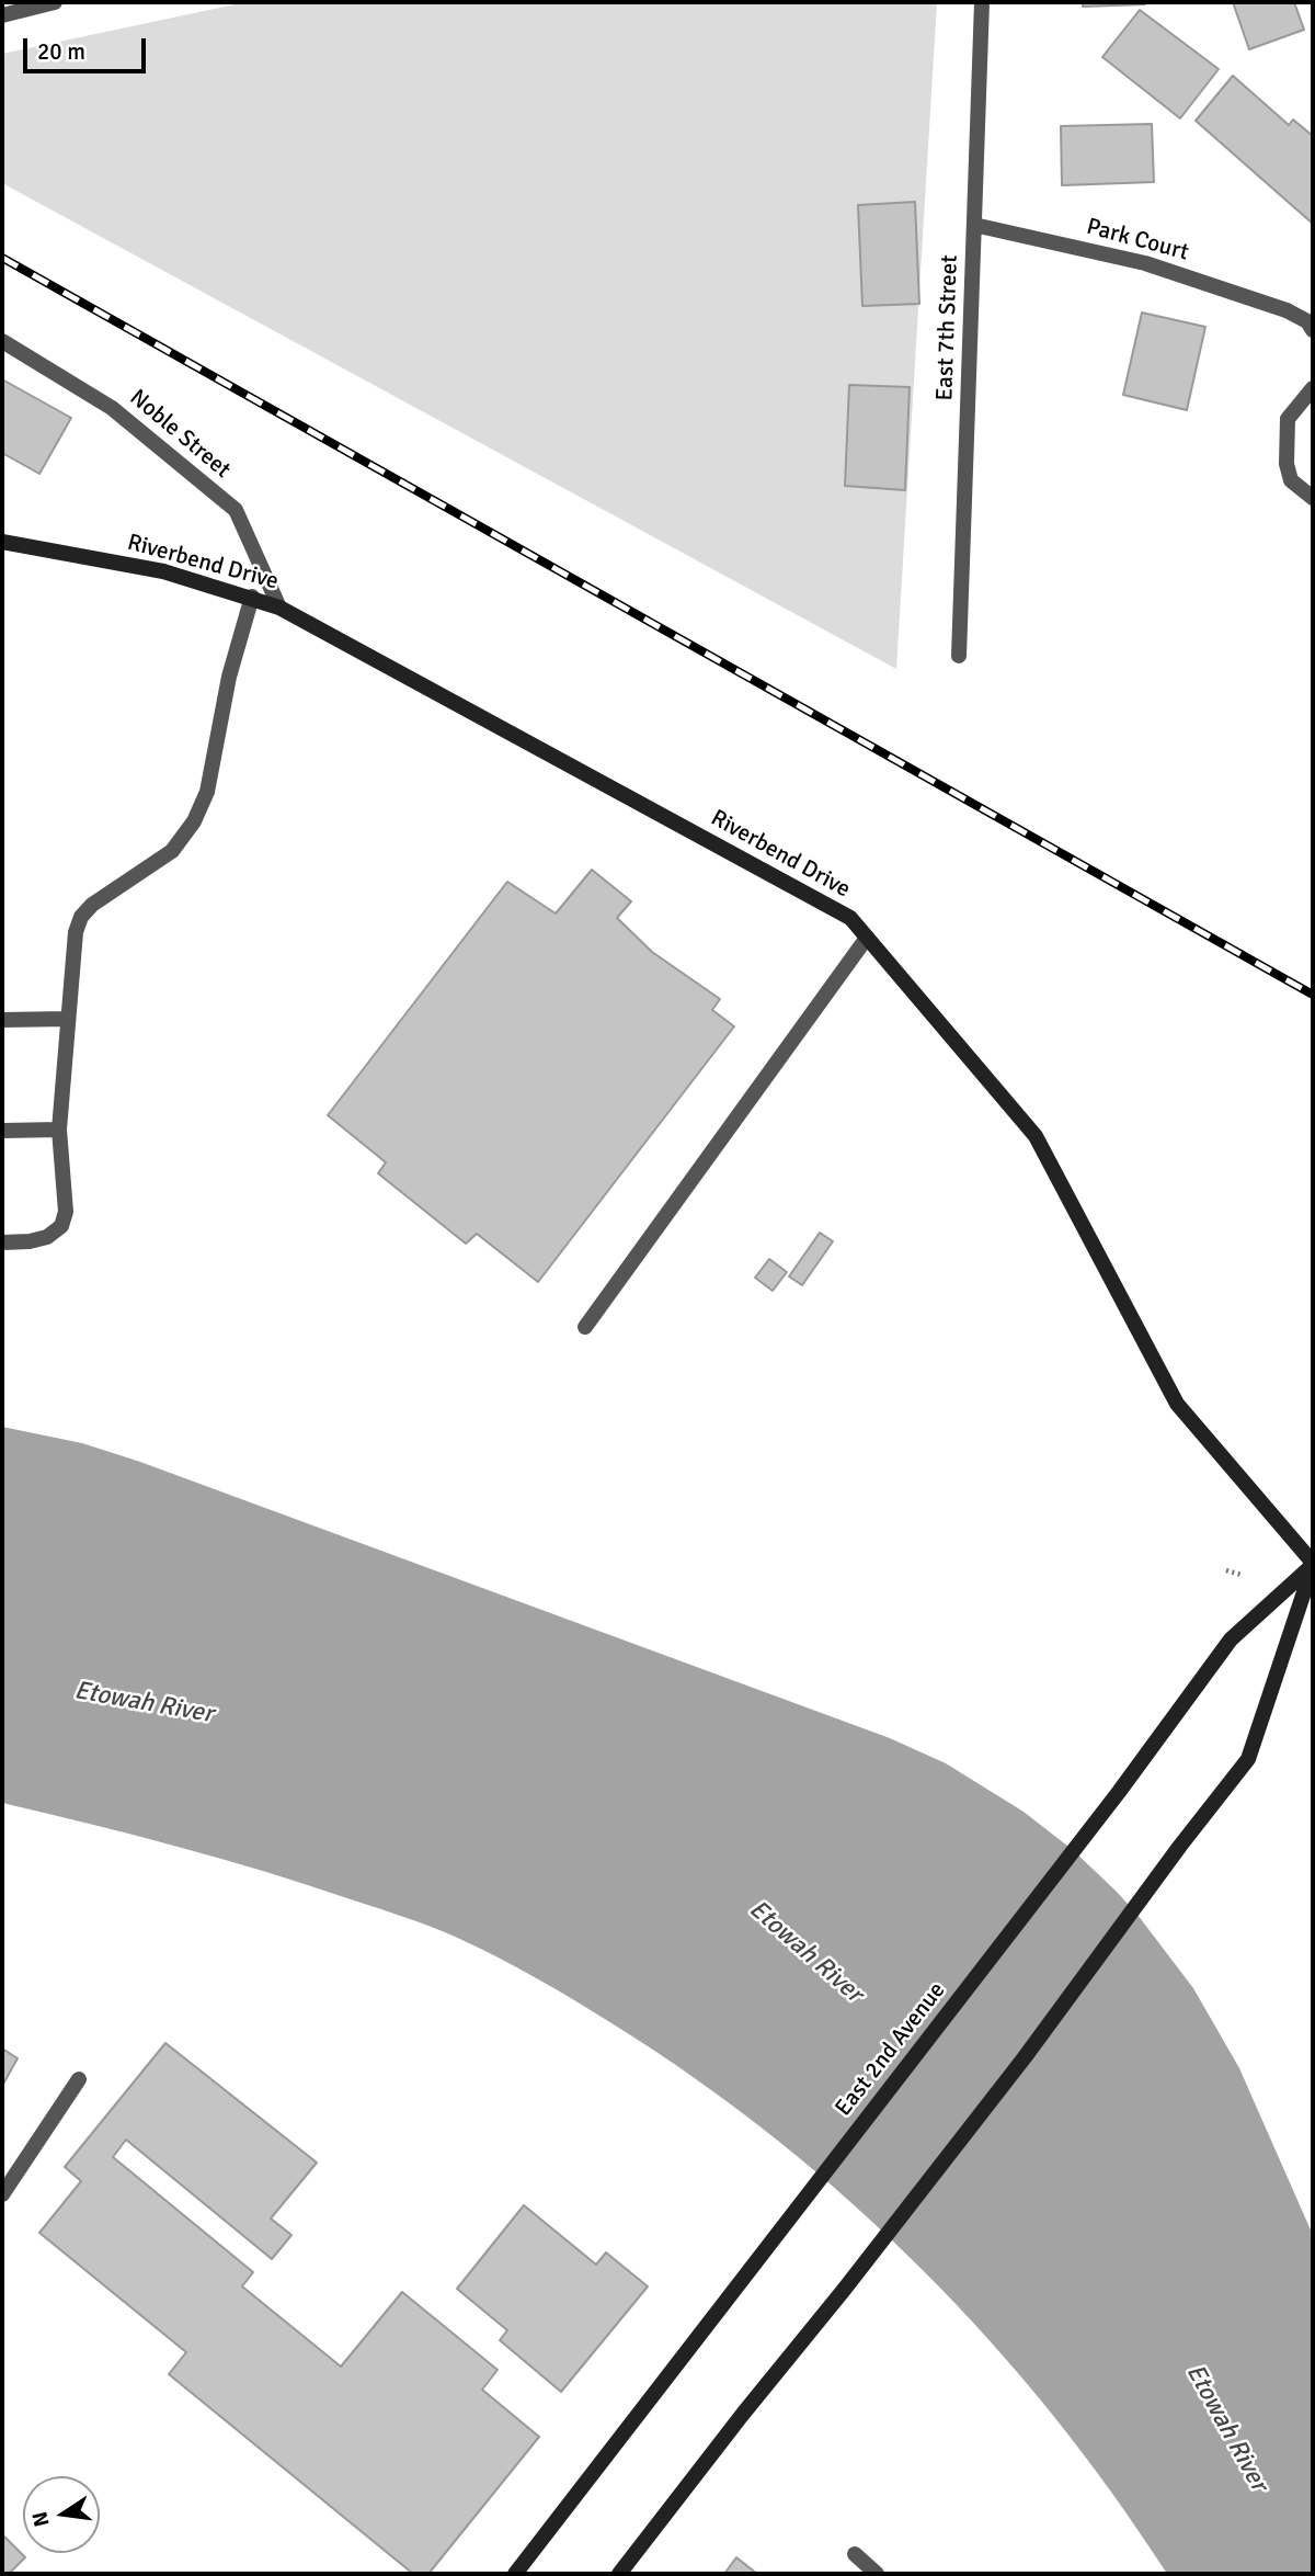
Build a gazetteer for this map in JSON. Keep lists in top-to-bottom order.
{
  "streets": {
    "main road": ["Riverbend Drive", "East 2nd Avenue"],
    "street": ["Park Court", "East 7th Street", "Noble Street"]
  },
  "crossings": [
    ["Park Court", "East 7th Street"],
    ["Noble Street", "Riverbend Drive"],
    ["Riverbend Drive", "East 2nd Avenue"]
  ],
  "water": ["Etowah River"],
  "scale_bar": "20 m",
  "north": "left"
}
